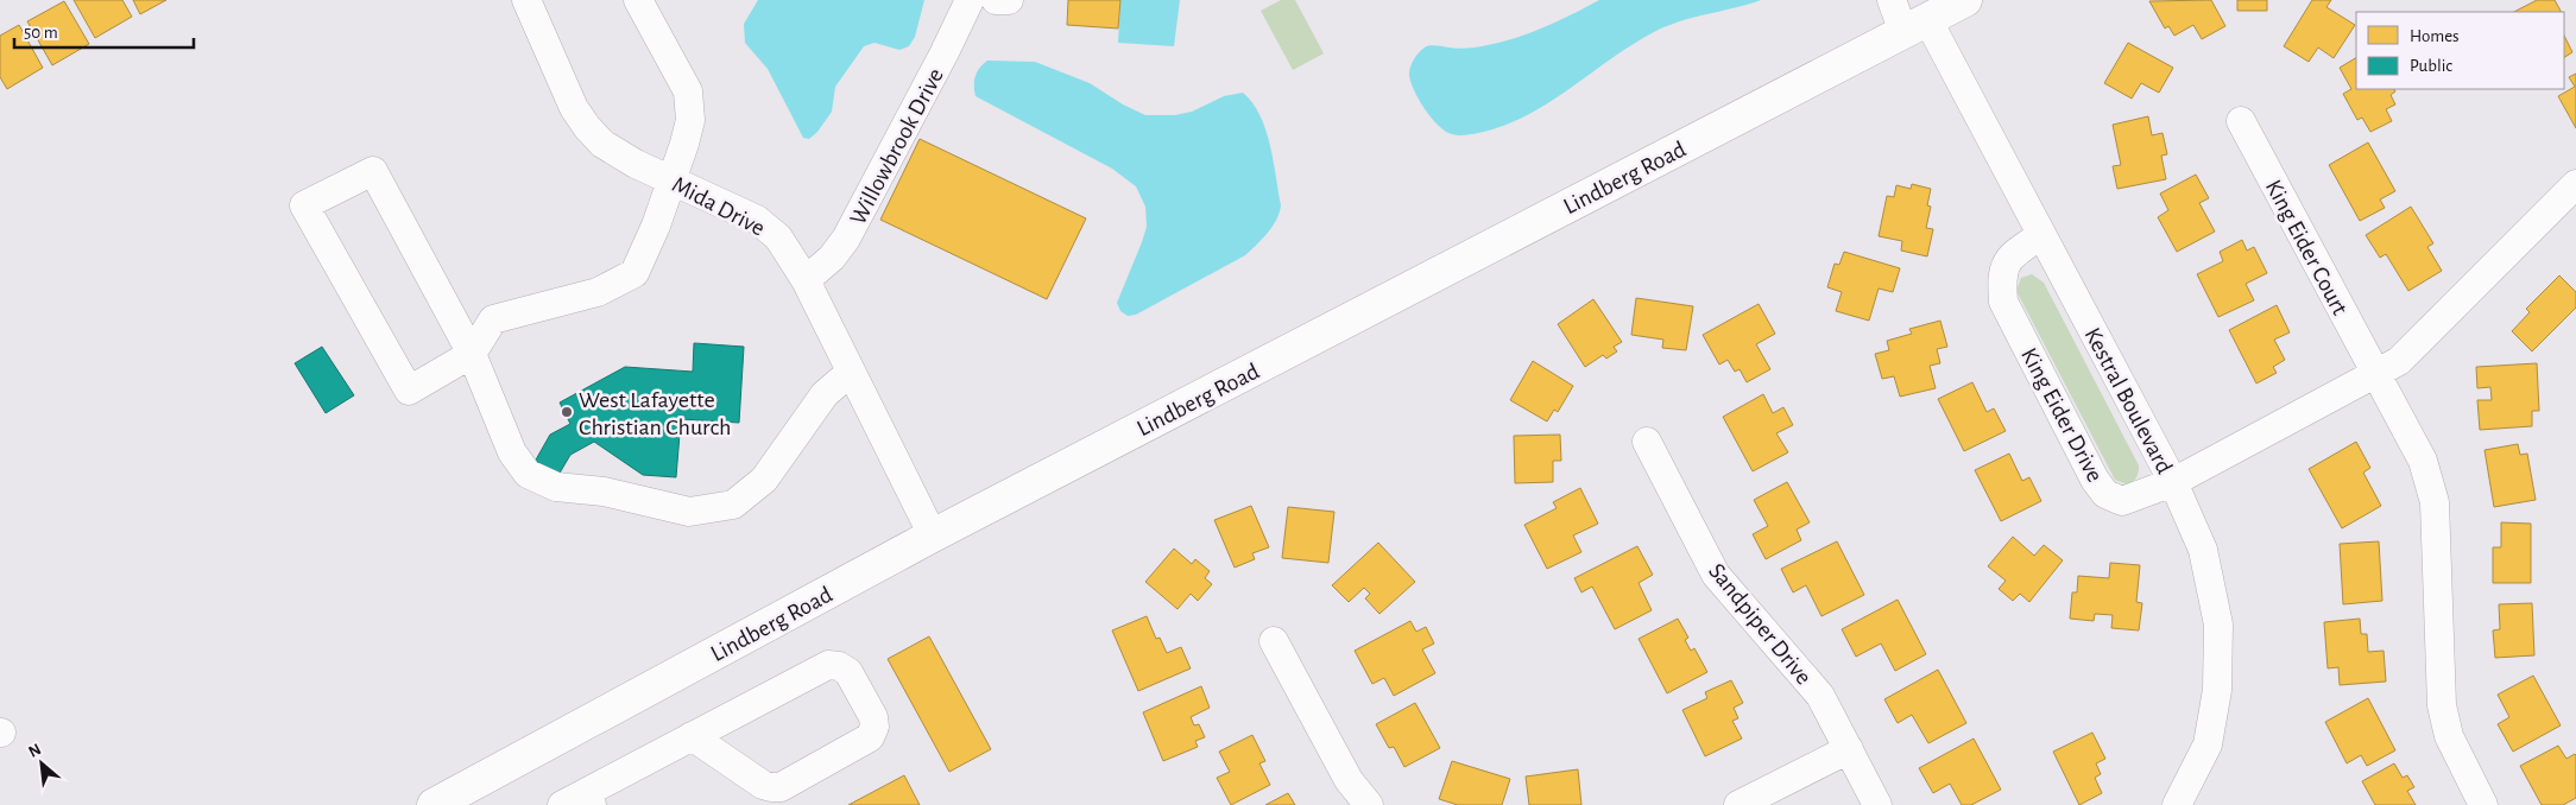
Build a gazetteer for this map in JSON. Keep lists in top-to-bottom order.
{
  "streets": {
    "main road": ["Lindberg Road"],
    "street": [
      "Willowbrook Drive",
      "Mida Drive",
      "King Eider Court",
      "Kestral Boulevard",
      "King Eider Drive",
      "Sandpiper Drive"
    ]
  },
  "crossings": [
    ["Willowbrook Drive", "Mida Drive"],
    ["Lindberg Road", "Mida Drive"],
    ["Lindberg Road", "Kestral Boulevard"],
    ["King Eider Court", "King Eider Drive"],
    ["Kestral Boulevard", "King Eider Drive"]
  ],
  "places": ["West Lafayette Christian Church"],
  "legend": ["Homes", "Public"],
  "scale_bar": "50 m",
  "north": "top left"
}
